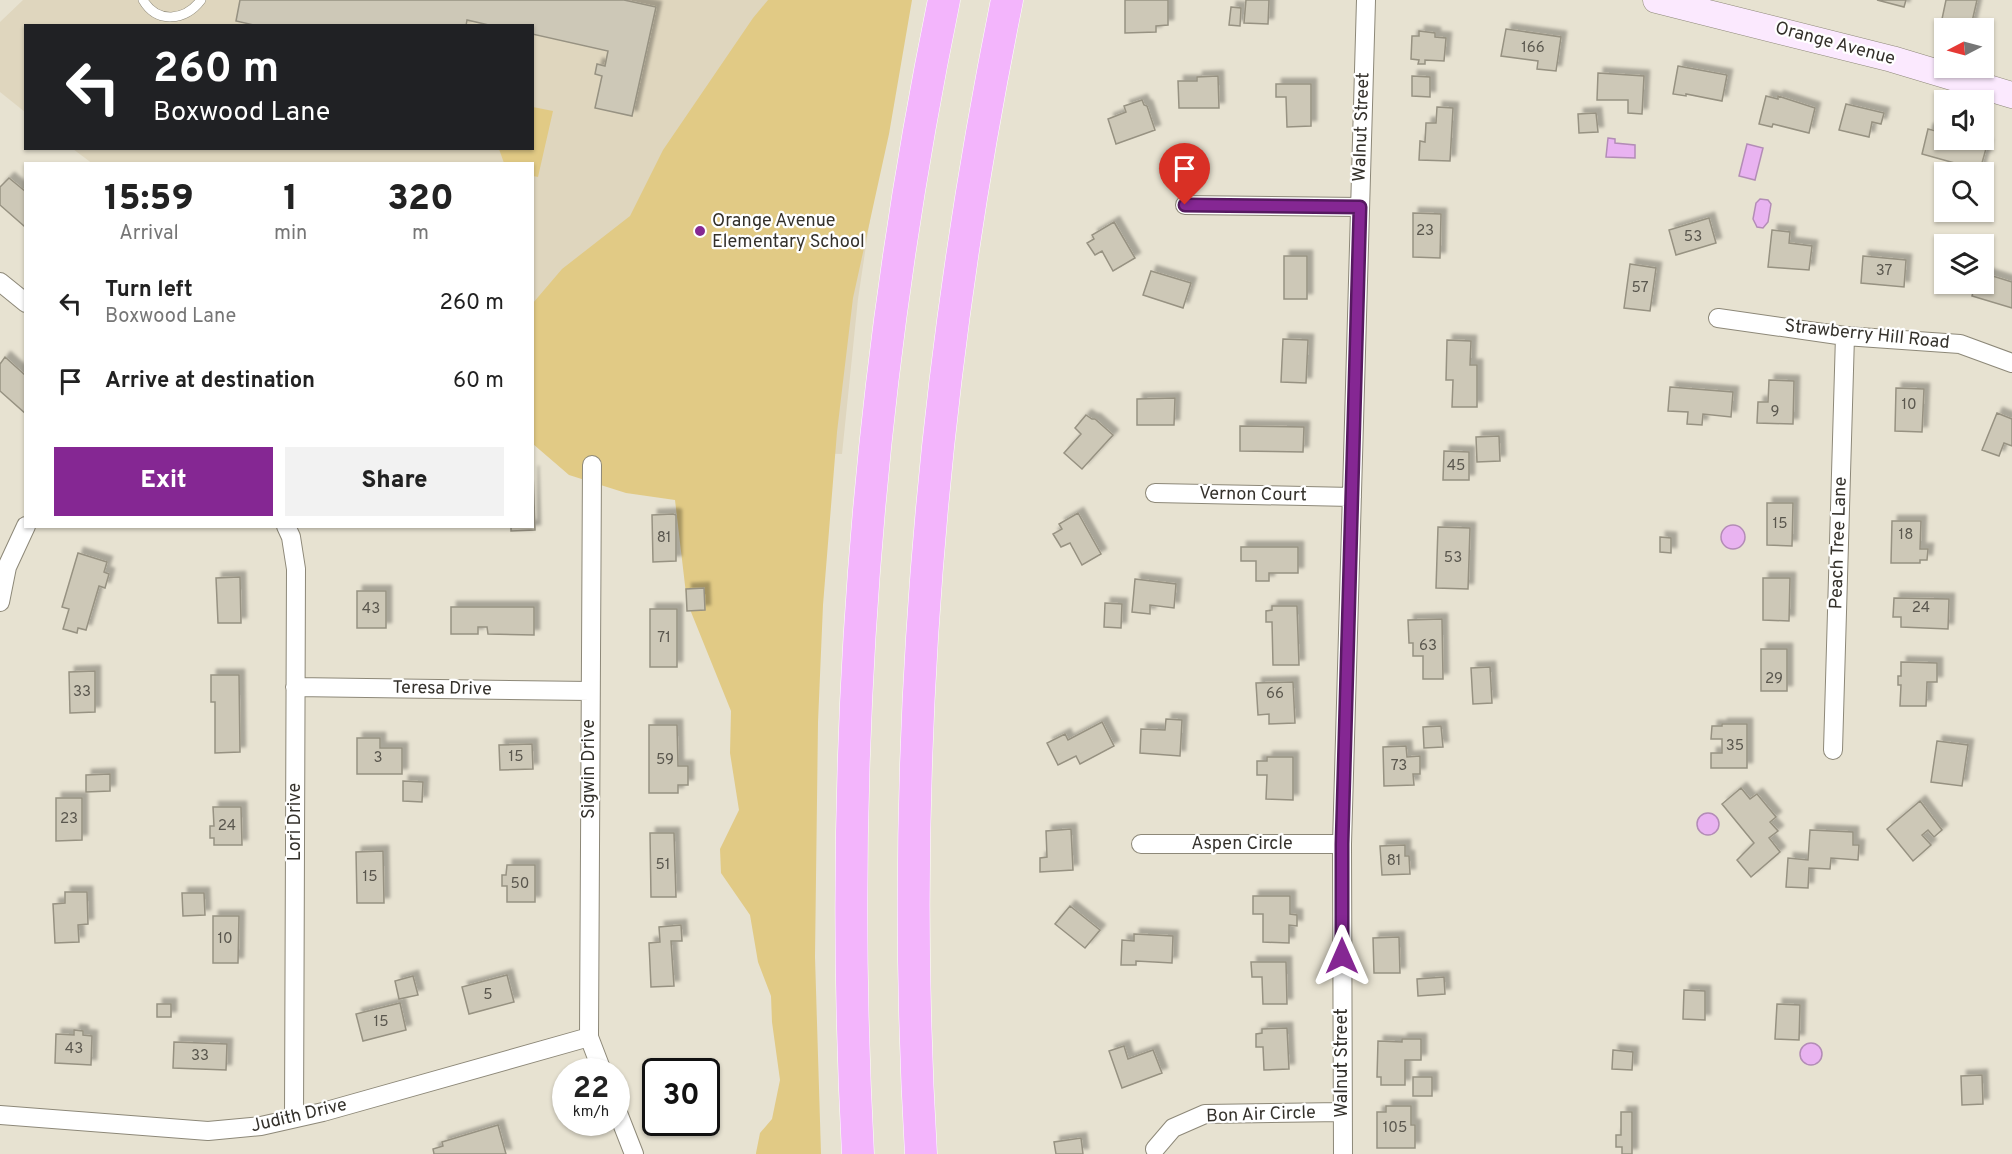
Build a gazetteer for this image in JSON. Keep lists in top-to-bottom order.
{
  "streets": {
    "main road": ["Orange Avenue"],
    "street": [
      "Walnut Street",
      "Strawberry Hill Road",
      "Vernon Court",
      "Peach Tree Lane",
      "Teresa Drive",
      "Sigwin Drive",
      "Lori Drive",
      "Aspen Circle",
      "Bon Air Circle",
      "Judith Drive"
    ]
  },
  "crossings": [
    ["Walnut Street", "Vernon Court"],
    ["Walnut Street", "Aspen Circle"],
    ["Walnut Street", "Bon Air Circle"],
    ["Strawberry Hill Road", "Peach Tree Lane"],
    ["Teresa Drive", "Sigwin Drive"],
    ["Teresa Drive", "Lori Drive"],
    ["Sigwin Drive", "Judith Drive"],
    ["Lori Drive", "Judith Drive"]
  ],
  "places": ["Orange Avenue Elementary School"],
  "house_numbers": [
    "166",
    "23",
    "53",
    "37",
    "57",
    "10",
    "9",
    "45",
    "15",
    "18",
    "81",
    "53",
    "24",
    "43",
    "71",
    "63",
    "29",
    "33",
    "66",
    "35",
    "15",
    "3",
    "59",
    "73",
    "23",
    "24",
    "81",
    "51",
    "15",
    "50",
    "10",
    "5",
    "15",
    "43",
    "33",
    "105"
  ],
  "north": "left",
  "page": {
    "turn": ["260 m", "Boxwood Lane"],
    "eta": [
      "15:59",
      "Arrival",
      "1",
      "min",
      "320",
      "m"
    ],
    "list": [
      {
        "name": "Turn left",
        "note": "Boxwood Lane",
        "value": "260 m"
      },
      {
        "name": "Arrive at destination",
        "value": "60 m"
      }
    ],
    "buttons": ["Exit", "Share"],
    "speed": "22 km/h",
    "limit": "30"
  }
}
